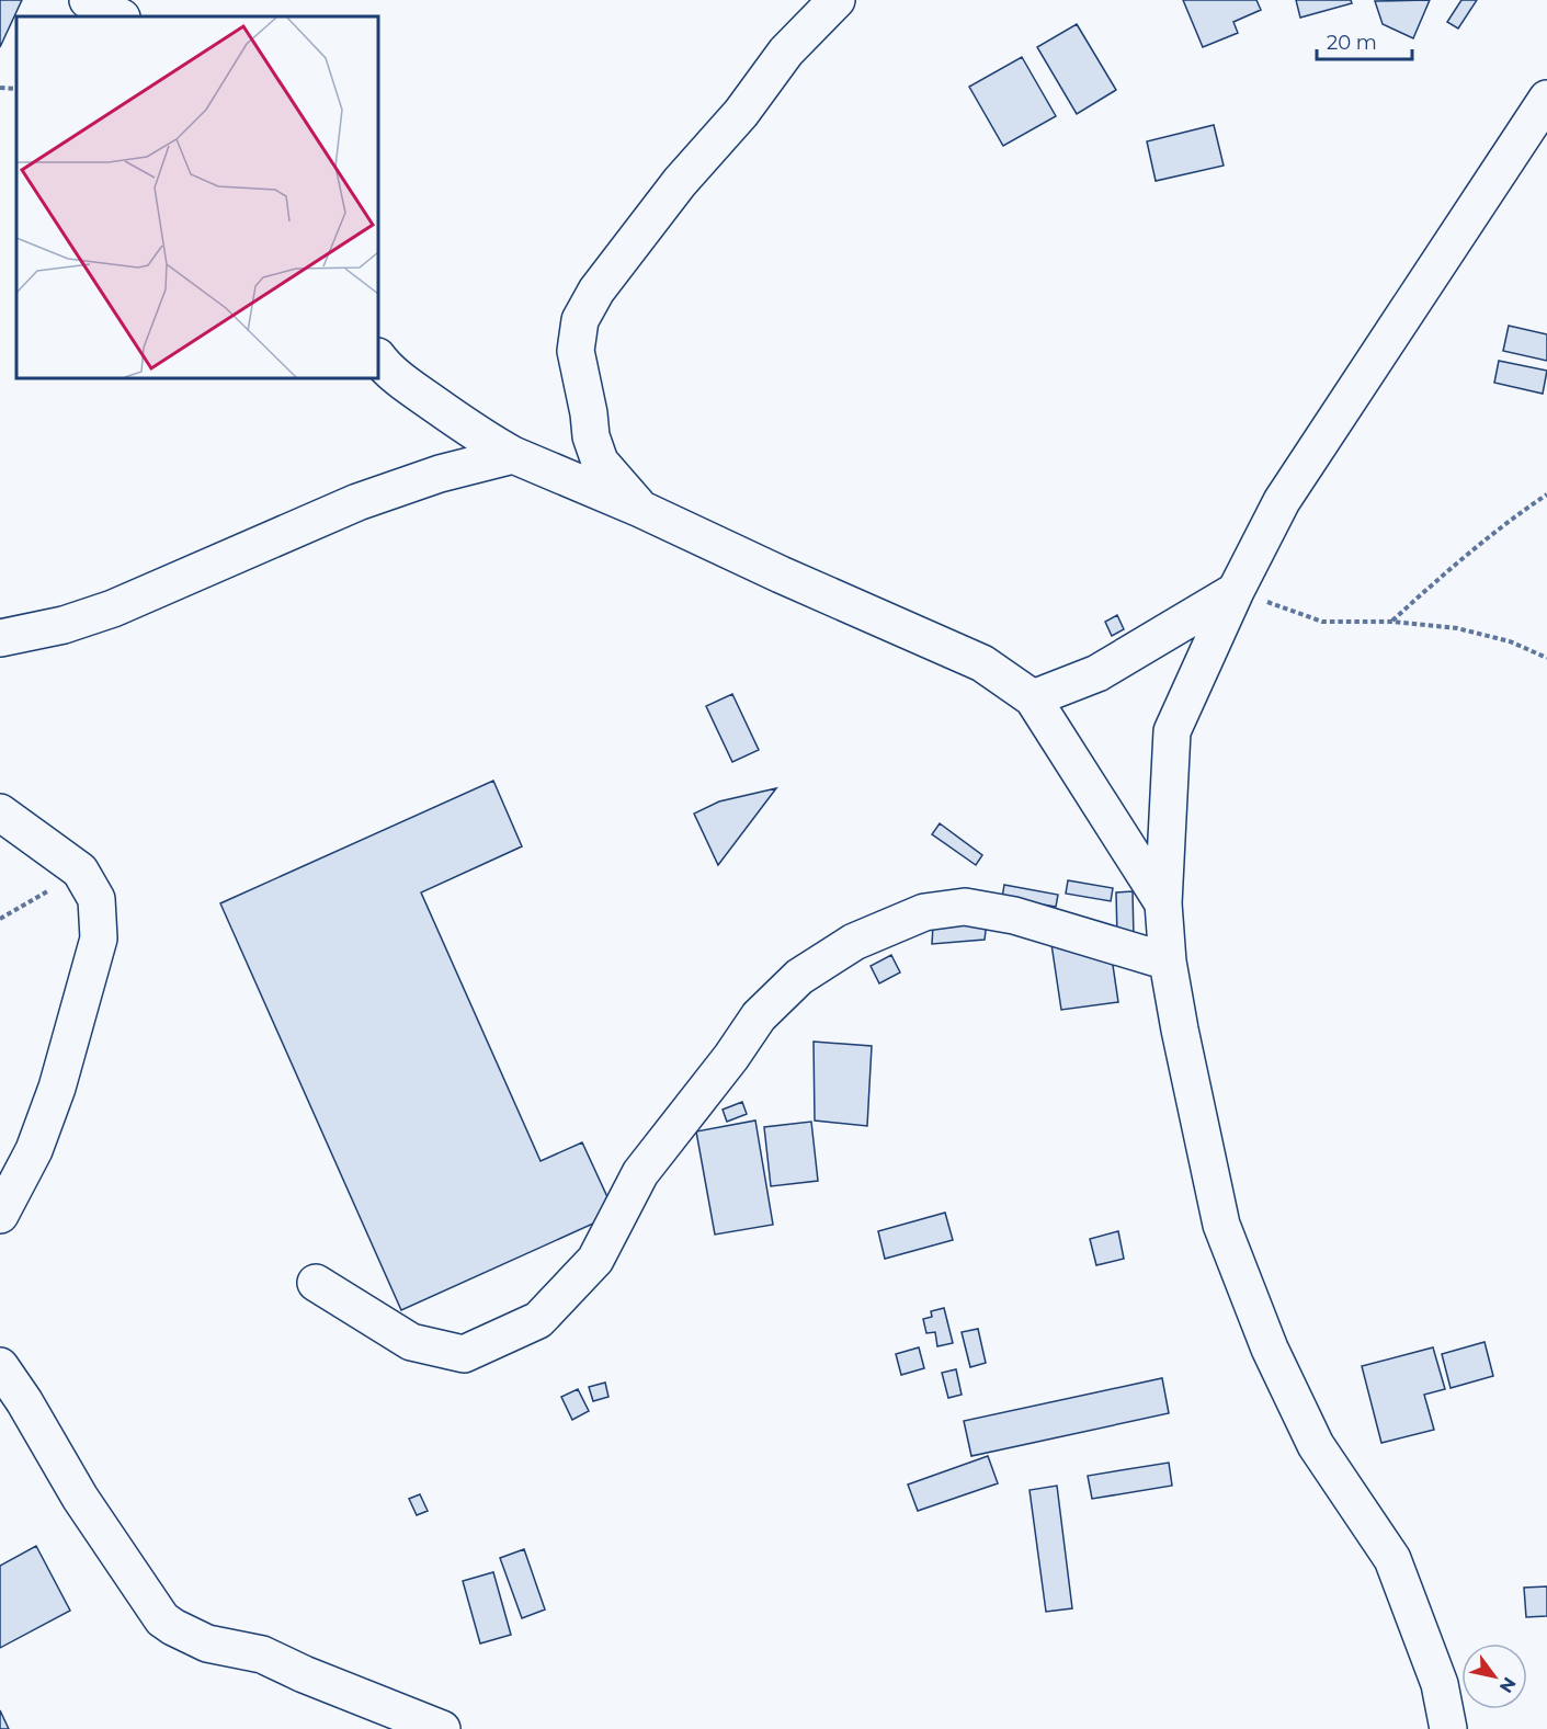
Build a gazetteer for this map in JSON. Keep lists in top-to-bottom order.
{
  "scale_bar": "20 m",
  "north": "bottom right"
}
